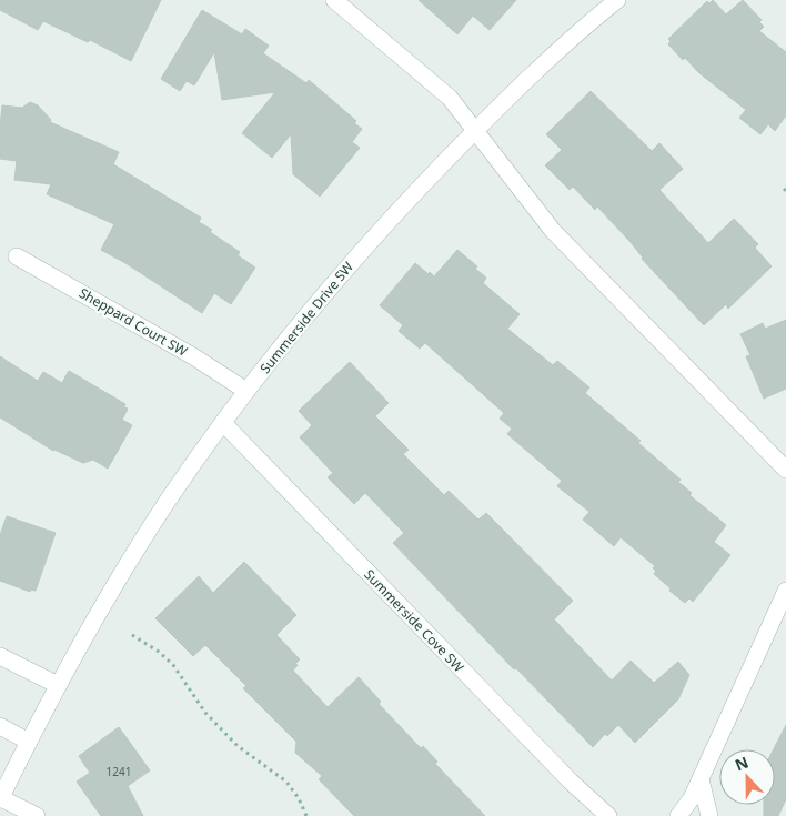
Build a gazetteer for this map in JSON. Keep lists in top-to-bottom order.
{
  "streets": {
    "street": ["Summerside Drive SW", "Sheppard Court SW", "Summerside Cove SW"]
  },
  "crossings": [
    ["Summerside Drive SW", "Sheppard Court SW"],
    ["Summerside Drive SW", "Summerside Cove SW"]
  ],
  "house_numbers": ["1241"],
  "north": "top"
}
